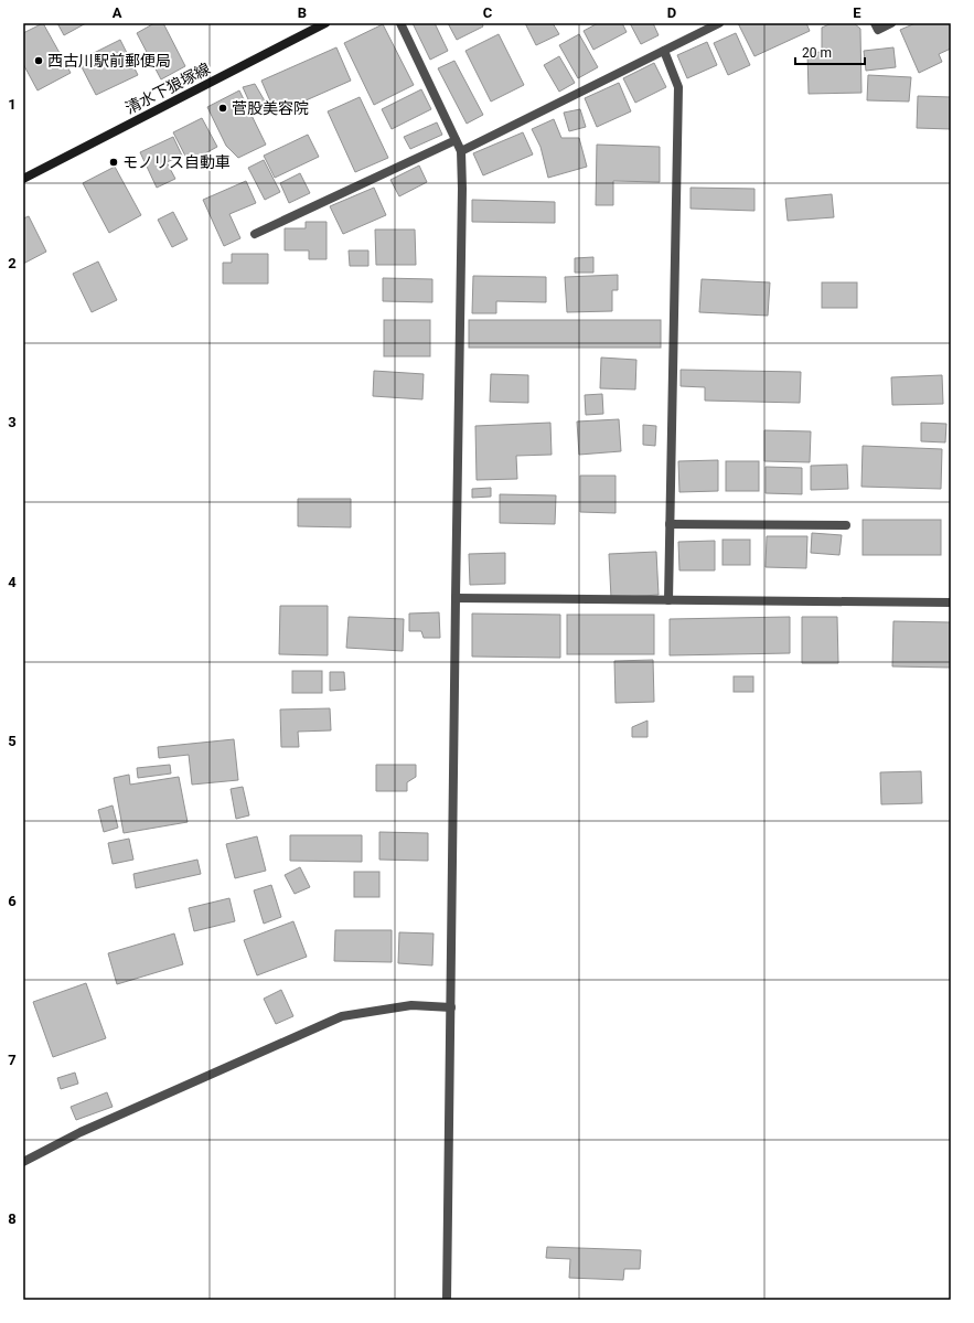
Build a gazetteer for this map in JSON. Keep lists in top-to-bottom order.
{
  "streets": {
    "main road": ["清水下狼塚線"]
  },
  "places": ["西古川駅前郵便局", "菅股美容院", "モノリス自動車"],
  "scale_bar": "20 m",
  "grid": {
    "columns": [
      "A",
      "B",
      "C",
      "D",
      "E"
    ],
    "rows": [
      "1",
      "2",
      "3",
      "4",
      "5",
      "6",
      "7",
      "8"
    ]
  }
}
